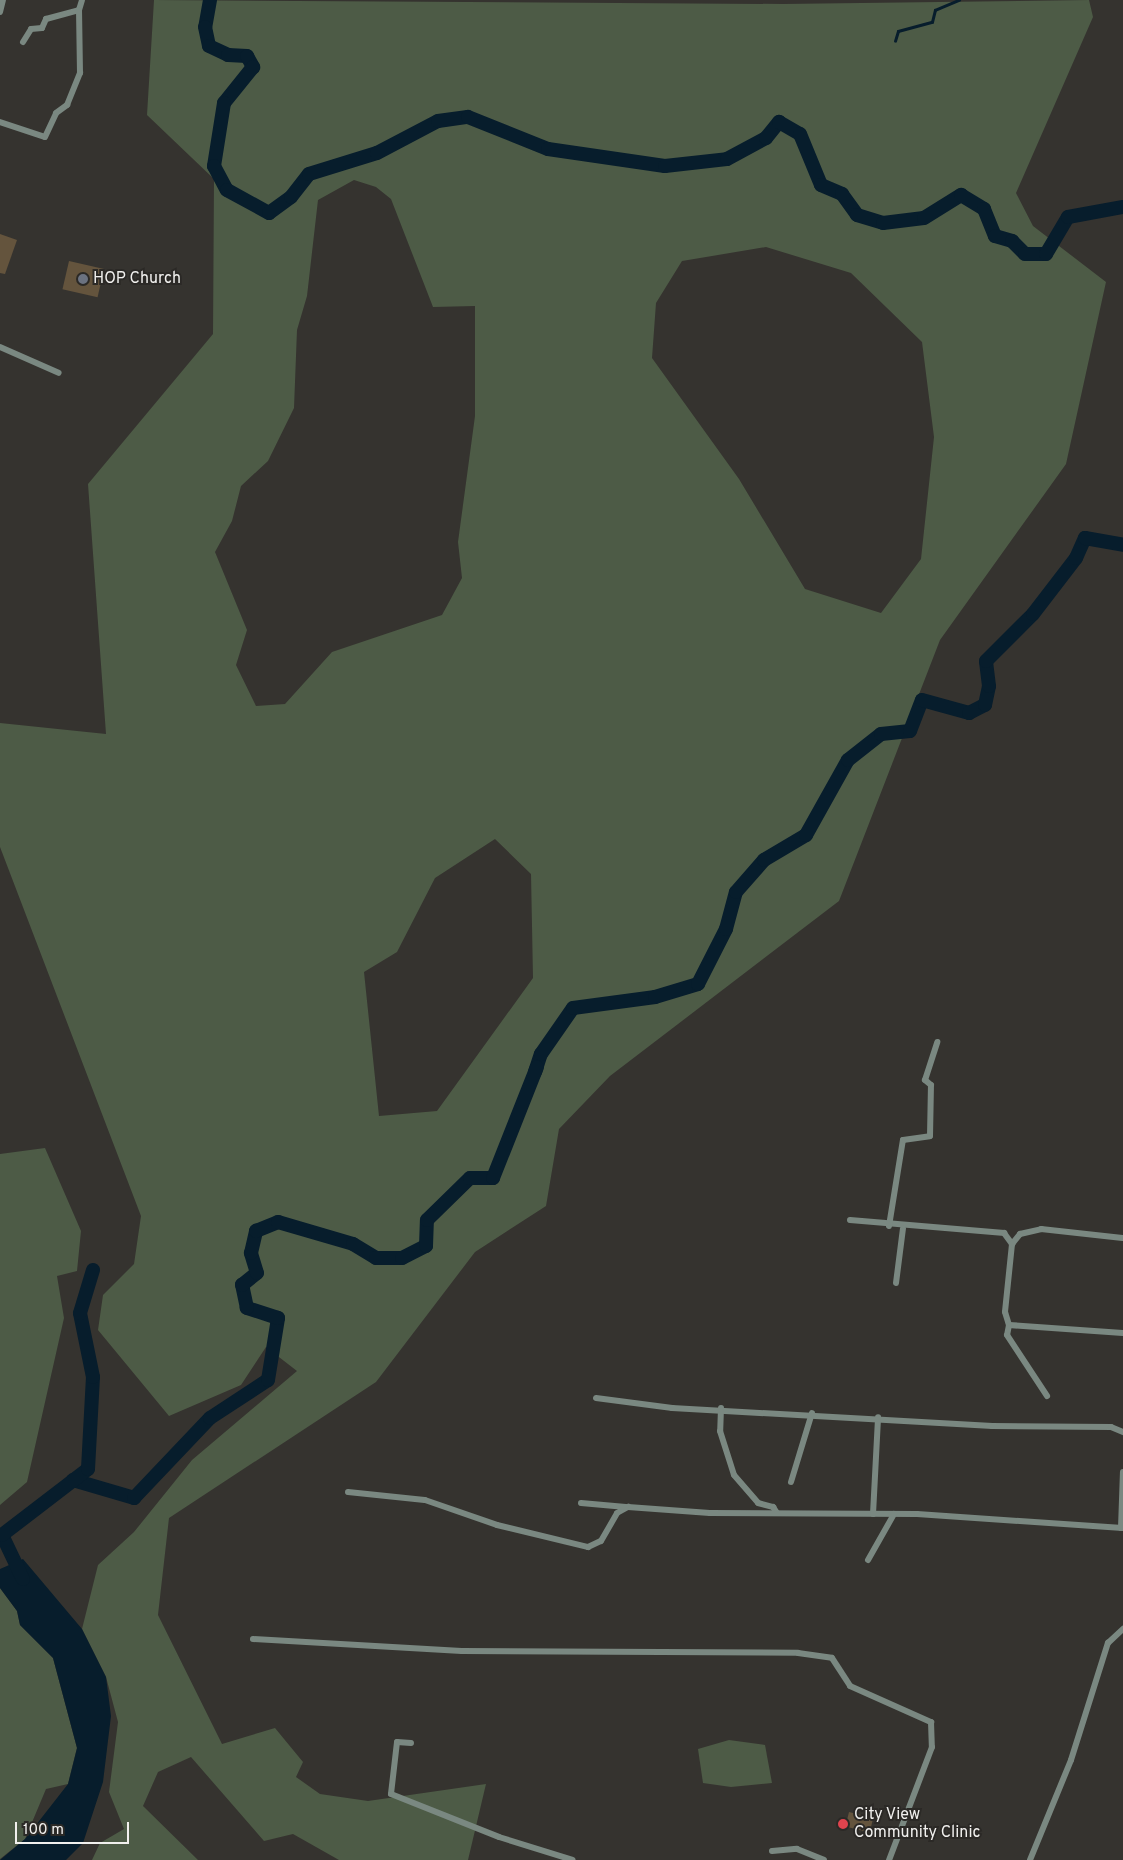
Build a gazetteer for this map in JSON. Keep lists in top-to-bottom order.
{
  "places": ["HOP Church", "City View Community Clinic"],
  "scale_bar": "100 m"
}
